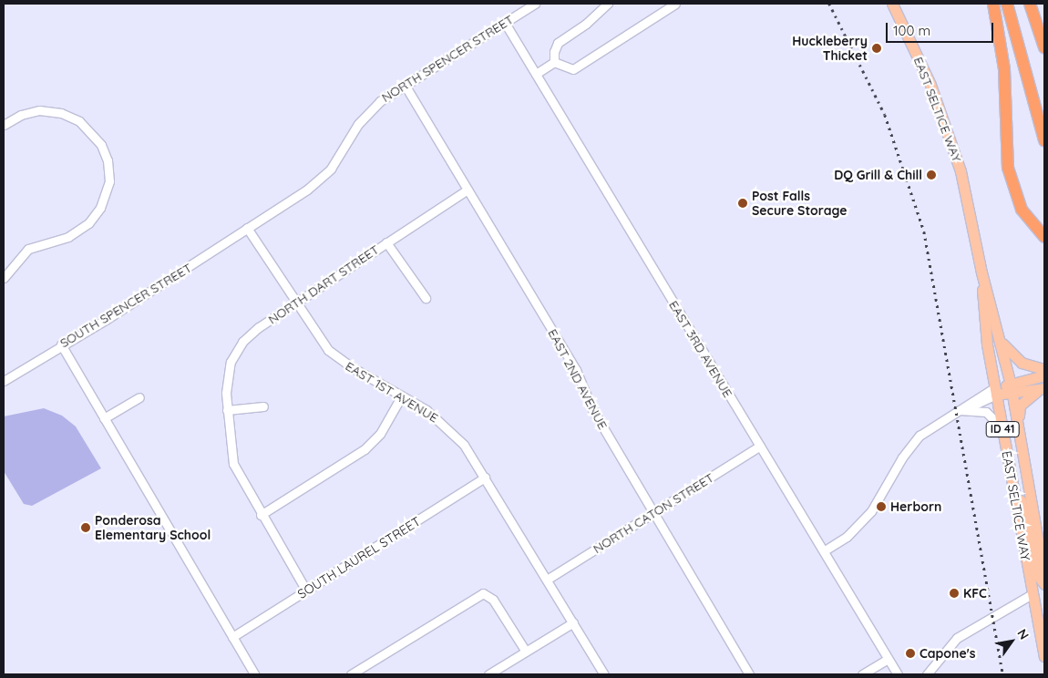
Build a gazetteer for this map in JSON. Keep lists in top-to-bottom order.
{
  "streets": {
    "main road": ["EAST SELTICE WAY", "ID 41"],
    "street": [
      "NORTH SPENCER STREET",
      "NORTH DART STREET",
      "SOUTH SPENCER STREET",
      "EAST 3RD AVENUE",
      "EAST 2ND AVENUE",
      "EAST 1ST AVENUE",
      "NORTH CATON STREET",
      "SOUTH LAUREL STREET"
    ]
  },
  "crossings": [
    ["NORTH SPENCER STREET", "SOUTH SPENCER STREET"],
    ["NORTH SPENCER STREET", "EAST 3RD AVENUE"],
    ["NORTH SPENCER STREET", "EAST 2ND AVENUE"],
    ["NORTH SPENCER STREET", "EAST 1ST AVENUE"],
    ["EAST SELTICE WAY", "ID 41"],
    ["NORTH DART STREET", "EAST 2ND AVENUE"],
    ["NORTH DART STREET", "EAST 1ST AVENUE"],
    ["NORTH DART STREET", "SOUTH LAUREL STREET"],
    ["SOUTH SPENCER STREET", "EAST 1ST AVENUE"],
    ["EAST 3RD AVENUE", "NORTH CATON STREET"],
    ["EAST 2ND AVENUE", "NORTH CATON STREET"],
    ["EAST 1ST AVENUE", "NORTH CATON STREET"],
    ["EAST 1ST AVENUE", "SOUTH LAUREL STREET"]
  ],
  "places": [
    "Huckleberry Thicket",
    "DQ Grill & Chill",
    "Post Falls Secure Storage",
    "Herborn",
    "Ponderosa Elementary School",
    "KFC",
    "Capone's"
  ],
  "scale_bar": "100 m",
  "north": "top right"
}
